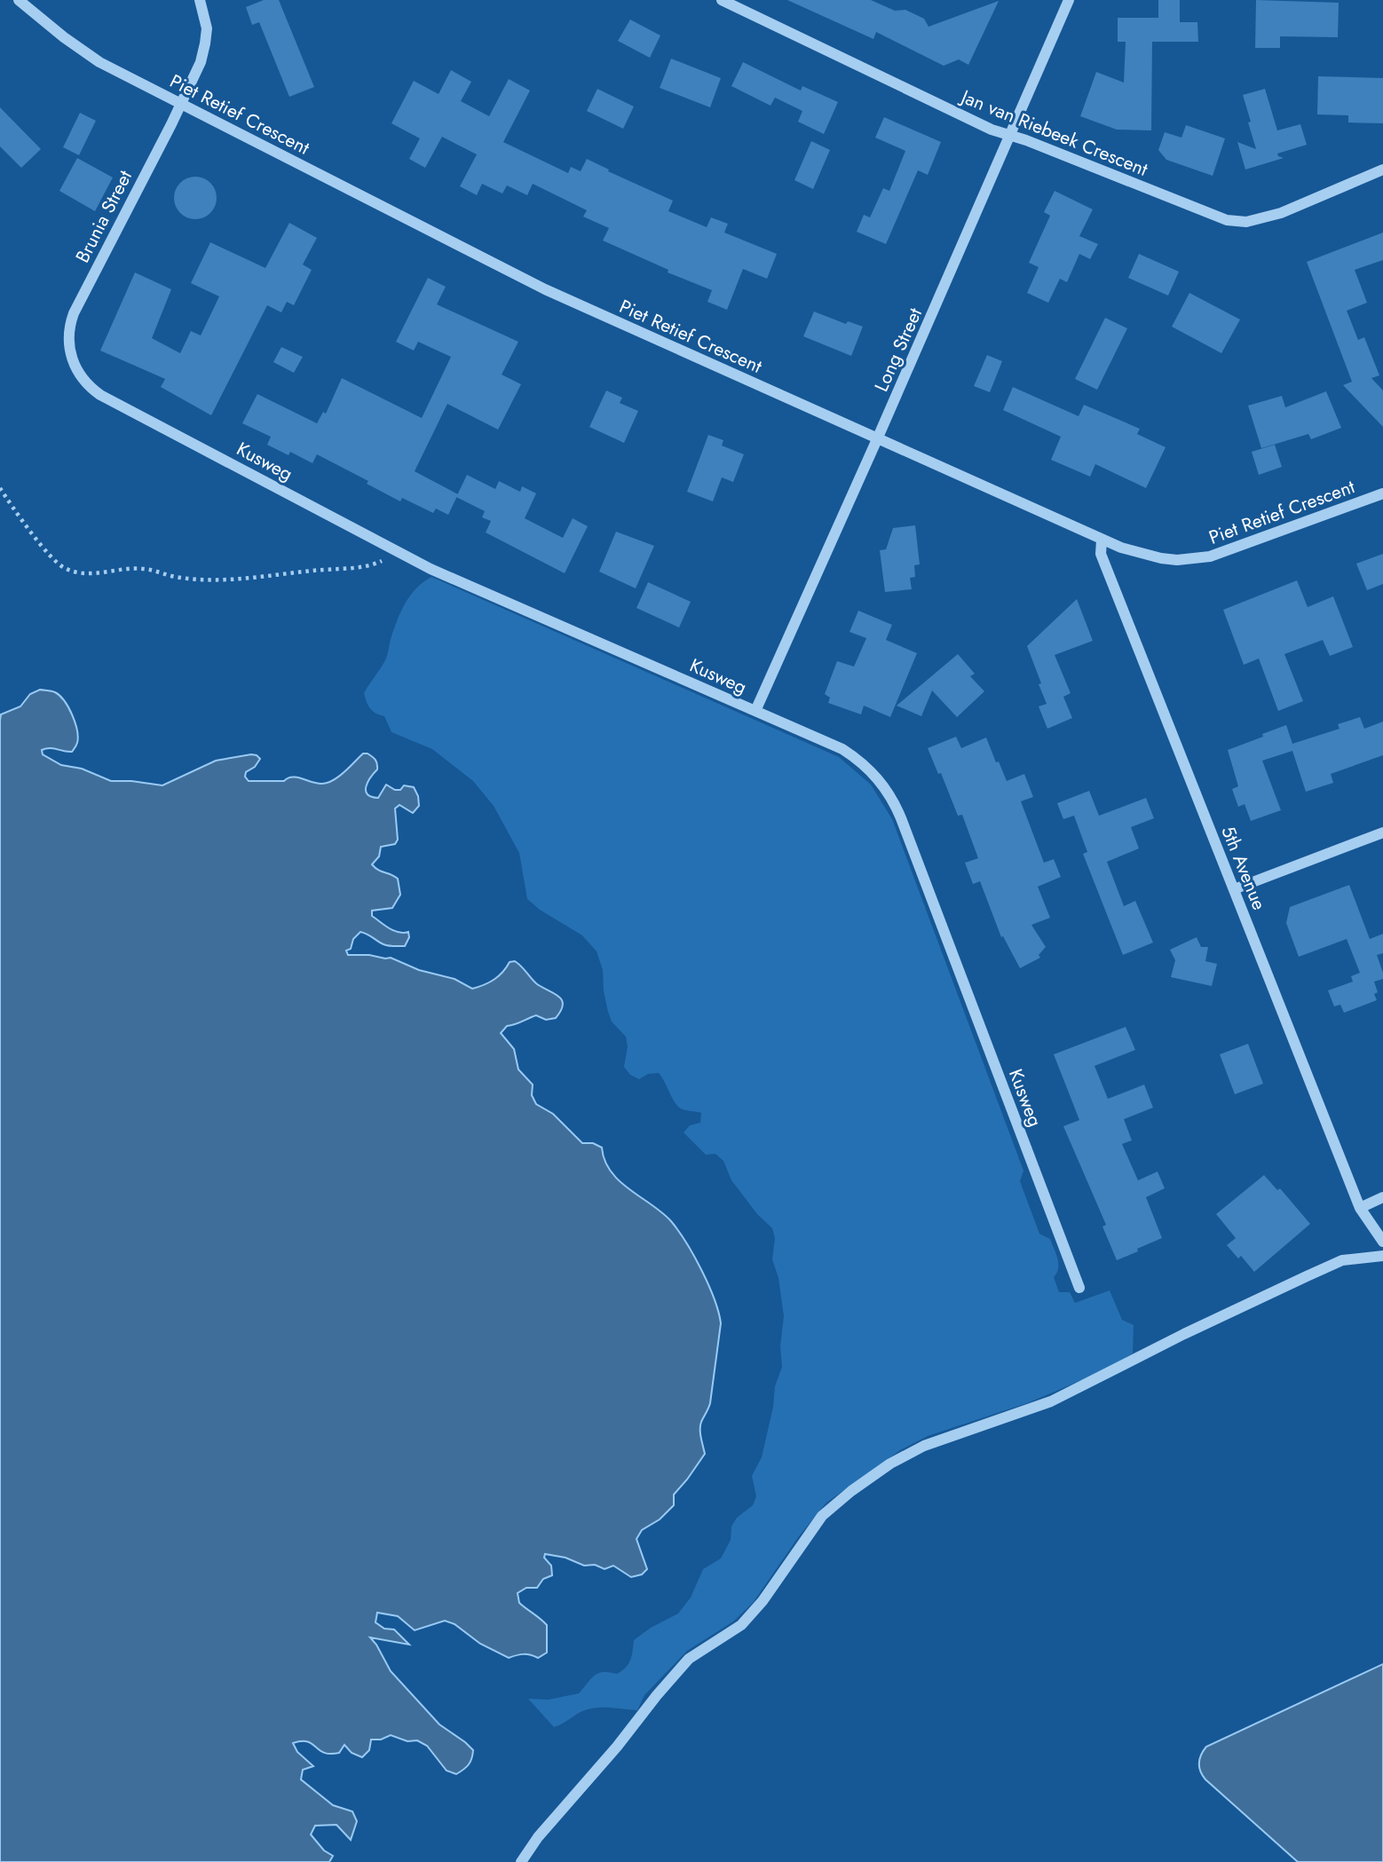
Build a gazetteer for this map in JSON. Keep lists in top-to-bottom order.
{
  "streets": {
    "street": [
      "Piet Retief Crescent",
      "Jan van Riebeek Crescent",
      "Brunia Street",
      "Long Street",
      "Kusweg",
      "5th Avenue"
    ]
  },
  "crossings": [
    ["Piet Retief Crescent", "Brunia Street"],
    ["Piet Retief Crescent", "Long Street"],
    ["Piet Retief Crescent", "5th Avenue"],
    ["Jan van Riebeek Crescent", "Long Street"],
    ["Brunia Street", "Kusweg"],
    ["Long Street", "Kusweg"]
  ]
}
